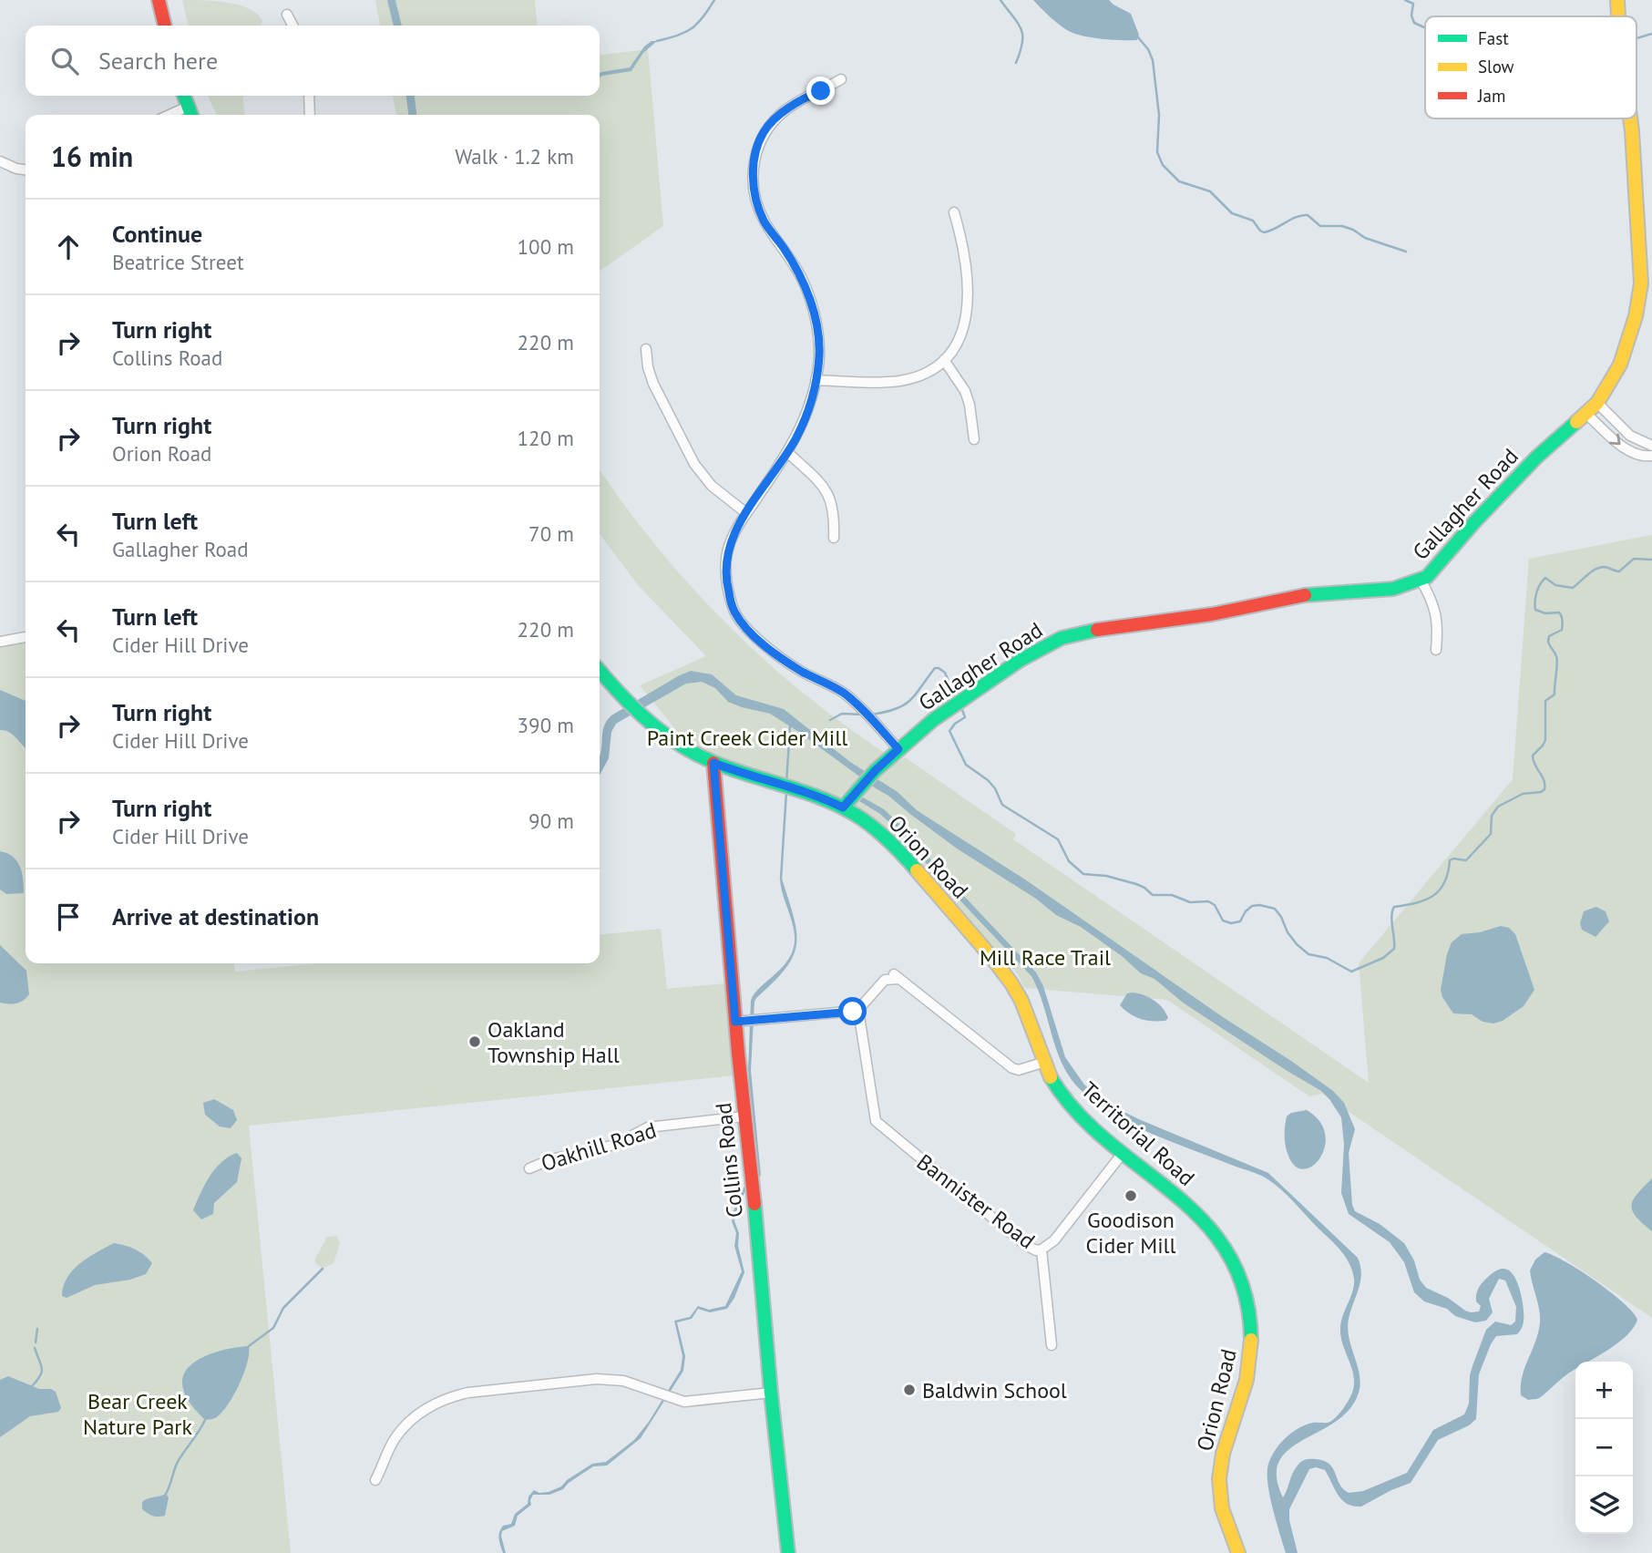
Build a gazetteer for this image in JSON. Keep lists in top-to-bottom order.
{
  "streets": {
    "street": [
      "Gallagher Road",
      "Orion Road",
      "Territorial Road",
      "Oakhill Road",
      "Collins Road",
      "Bannister Road"
    ]
  },
  "crossings": [
    ["Gallagher Road", "Orion Road"],
    ["Orion Road", "Territorial Road"],
    ["Orion Road", "Collins Road"],
    ["Oakhill Road", "Collins Road"]
  ],
  "parks": ["Paint Creek Cider Mill", "Mill Race Trail", "Bear Creek Nature Park"],
  "places": ["Oakland Township Hall", "Goodison Cider Mill", "Baldwin School"],
  "legend": ["Fast", "Slow", "Jam"],
  "page": {
    "search": "Search here",
    "heading": ["16 min", "Walk · 1.2 km"],
    "list": [
      ["Continue", "Beatrice Street", "100 m"],
      ["Turn right", "Collins Road", "220 m"],
      ["Turn right", "Orion Road", "120 m"],
      ["Turn left", "Gallagher Road", "70 m"],
      ["Turn left", "Cider Hill Drive", "220 m"],
      ["Turn right", "Cider Hill Drive", "390 m"],
      ["Turn right", "Cider Hill Drive", "90 m"],
      "Arrive at destination"
    ],
    "map_buttons": ["+", "−"]
  }
}
